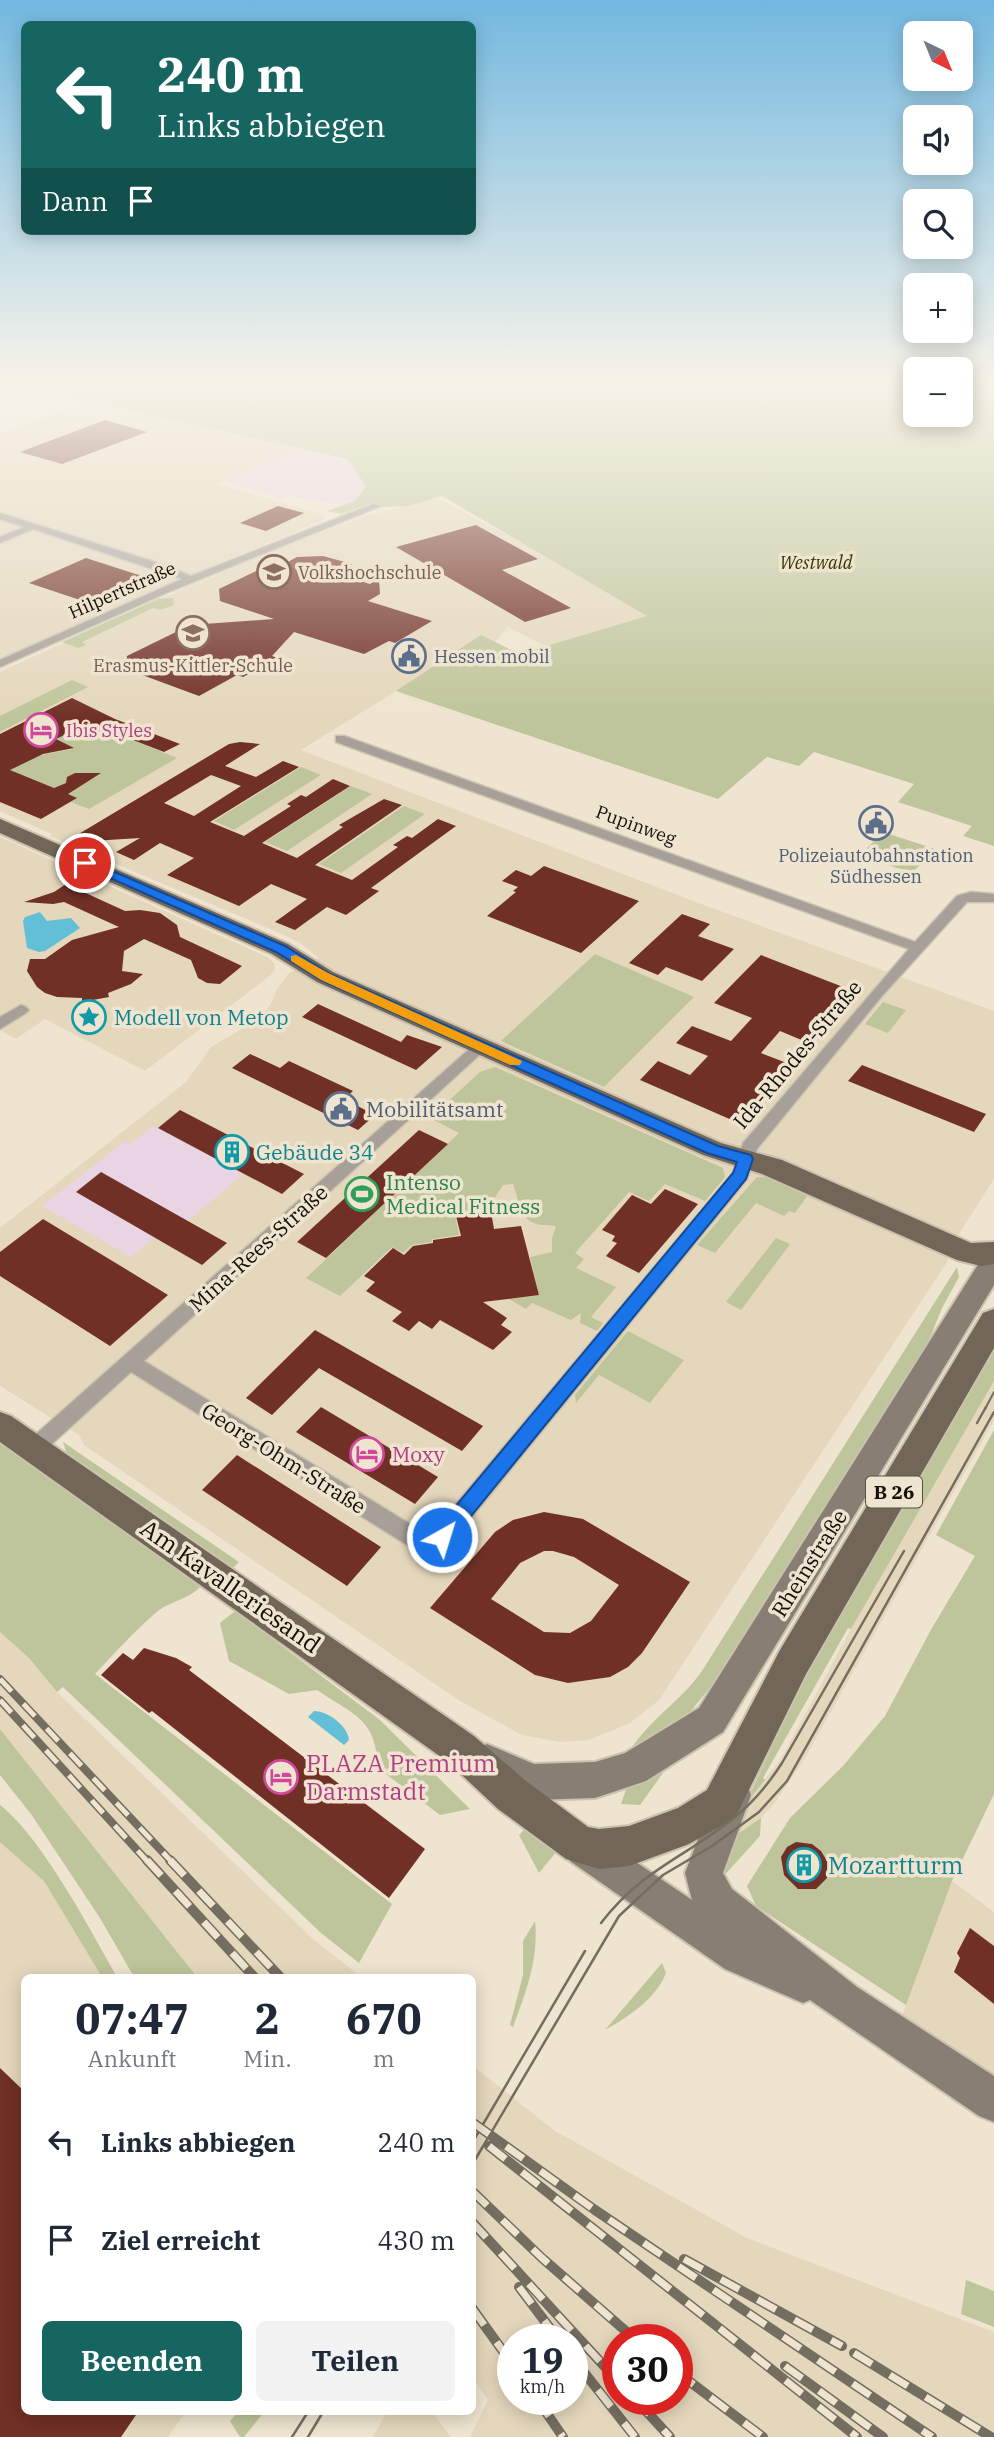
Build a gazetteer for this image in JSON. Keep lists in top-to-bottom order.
{
  "streets": {
    "main road": ["B 26", "Rheinstraße", "Am Kavalleriesand"],
    "street": [
      "Hilpertstraße",
      "Pupinweg",
      "Ida-Rhodes-Straße",
      "Mina-Rees-Straße",
      "Georg-Ohm-Straße"
    ]
  },
  "crossings": [
    ["Pupinweg", "Ida-Rhodes-Straße"],
    ["Ida-Rhodes-Straße", "Georg-Ohm-Straße"],
    ["Mina-Rees-Straße", "Georg-Ohm-Straße"],
    ["Mina-Rees-Straße", "Am Kavalleriesand"],
    ["Rheinstraße", "Am Kavalleriesand"]
  ],
  "parks": ["Westwald"],
  "places": {
    "school or university": ["Volkshochschule", "Erasmus-Kittler-Schule"],
    "public building": ["Hessen mobil", "Polizeiautobahnstation Südhessen", "Mobilitätsamt"],
    "hotel": ["Ibis Styles", "Moxy", "PLAZA Premium Darmstadt"],
    "place": ["Modell von Metop"],
    "building": ["Gebäude 34", "Mozartturm"],
    "sports": ["Intenso Medical Fitness"]
  },
  "north": "bottom right",
  "page": {
    "map_buttons": ["+", "−"],
    "turn": ["240 m", "Links abbiegen"],
    "then": "Dann",
    "eta": [
      "07:47",
      "Ankunft",
      "2",
      "Min.",
      "670",
      "m"
    ],
    "list": [
      {
        "name": "Links abbiegen",
        "value": "240 m"
      },
      {
        "name": "Ziel erreicht",
        "value": "430 m"
      }
    ],
    "buttons": ["Beenden", "Teilen"],
    "speed": "19 km/h",
    "limit": "30"
  }
}
